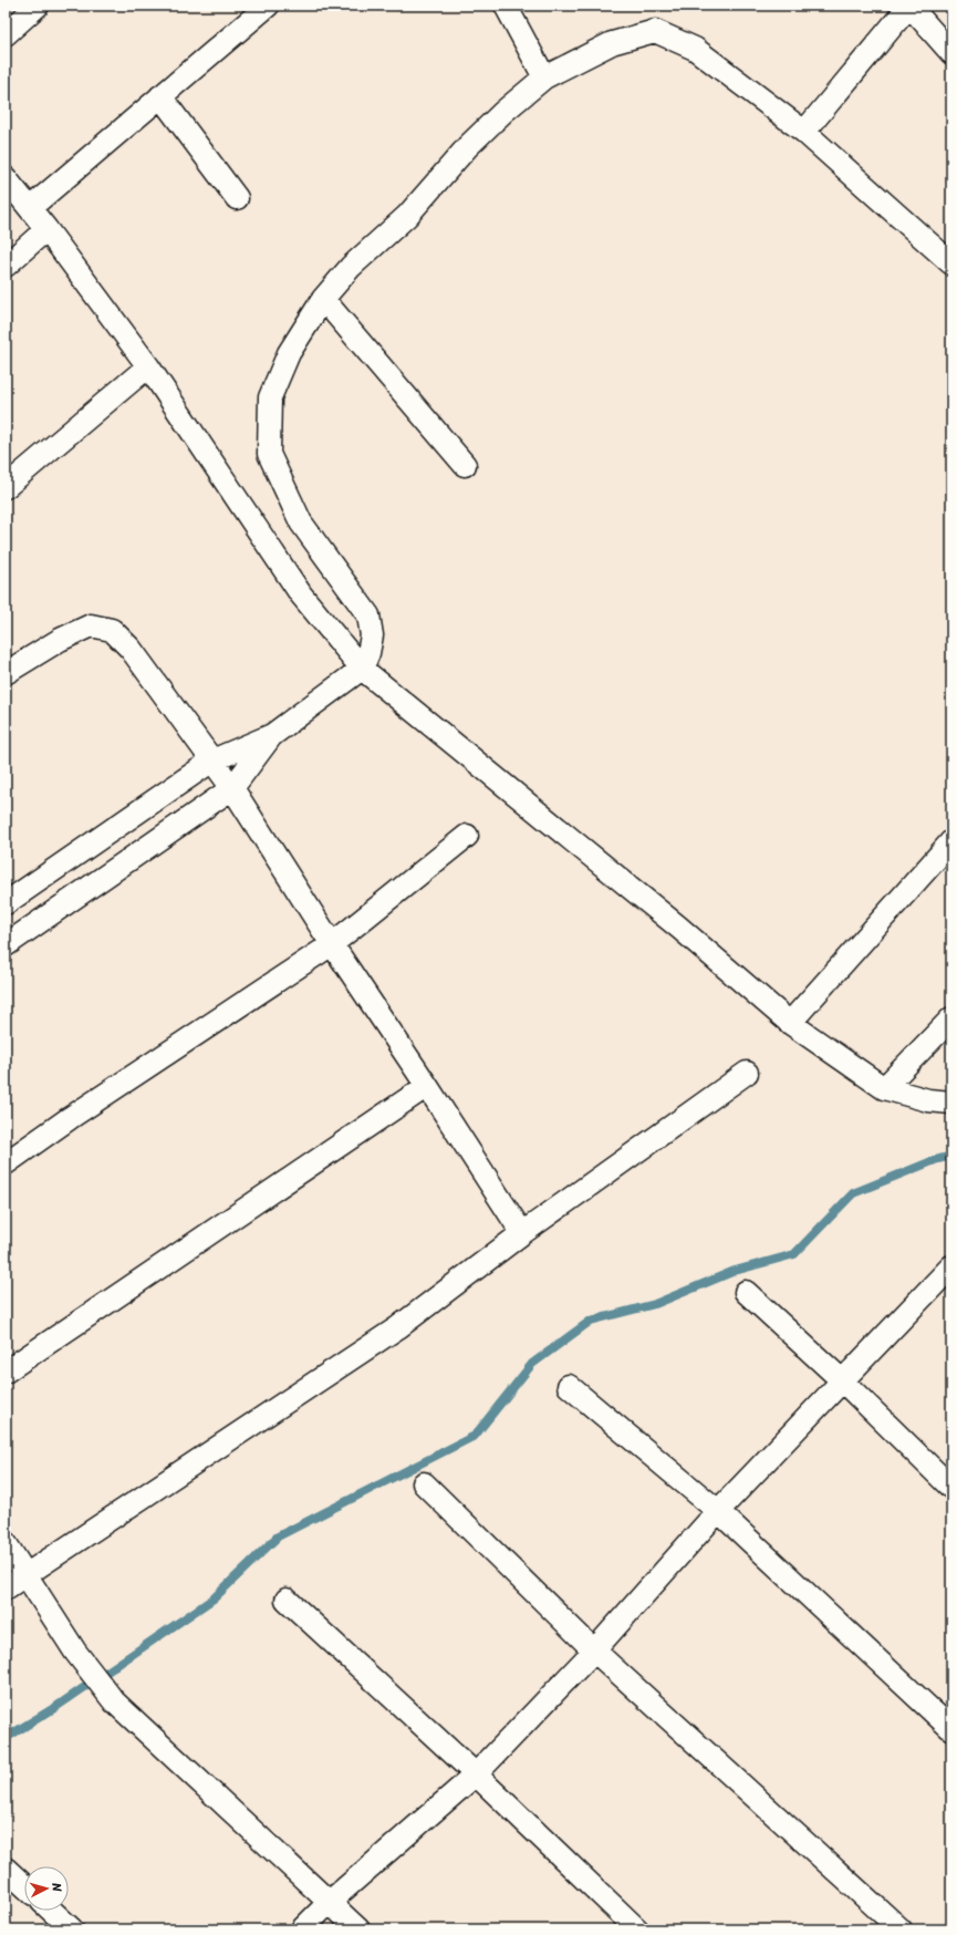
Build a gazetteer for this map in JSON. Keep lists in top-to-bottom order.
{
  "north": "right"
}
